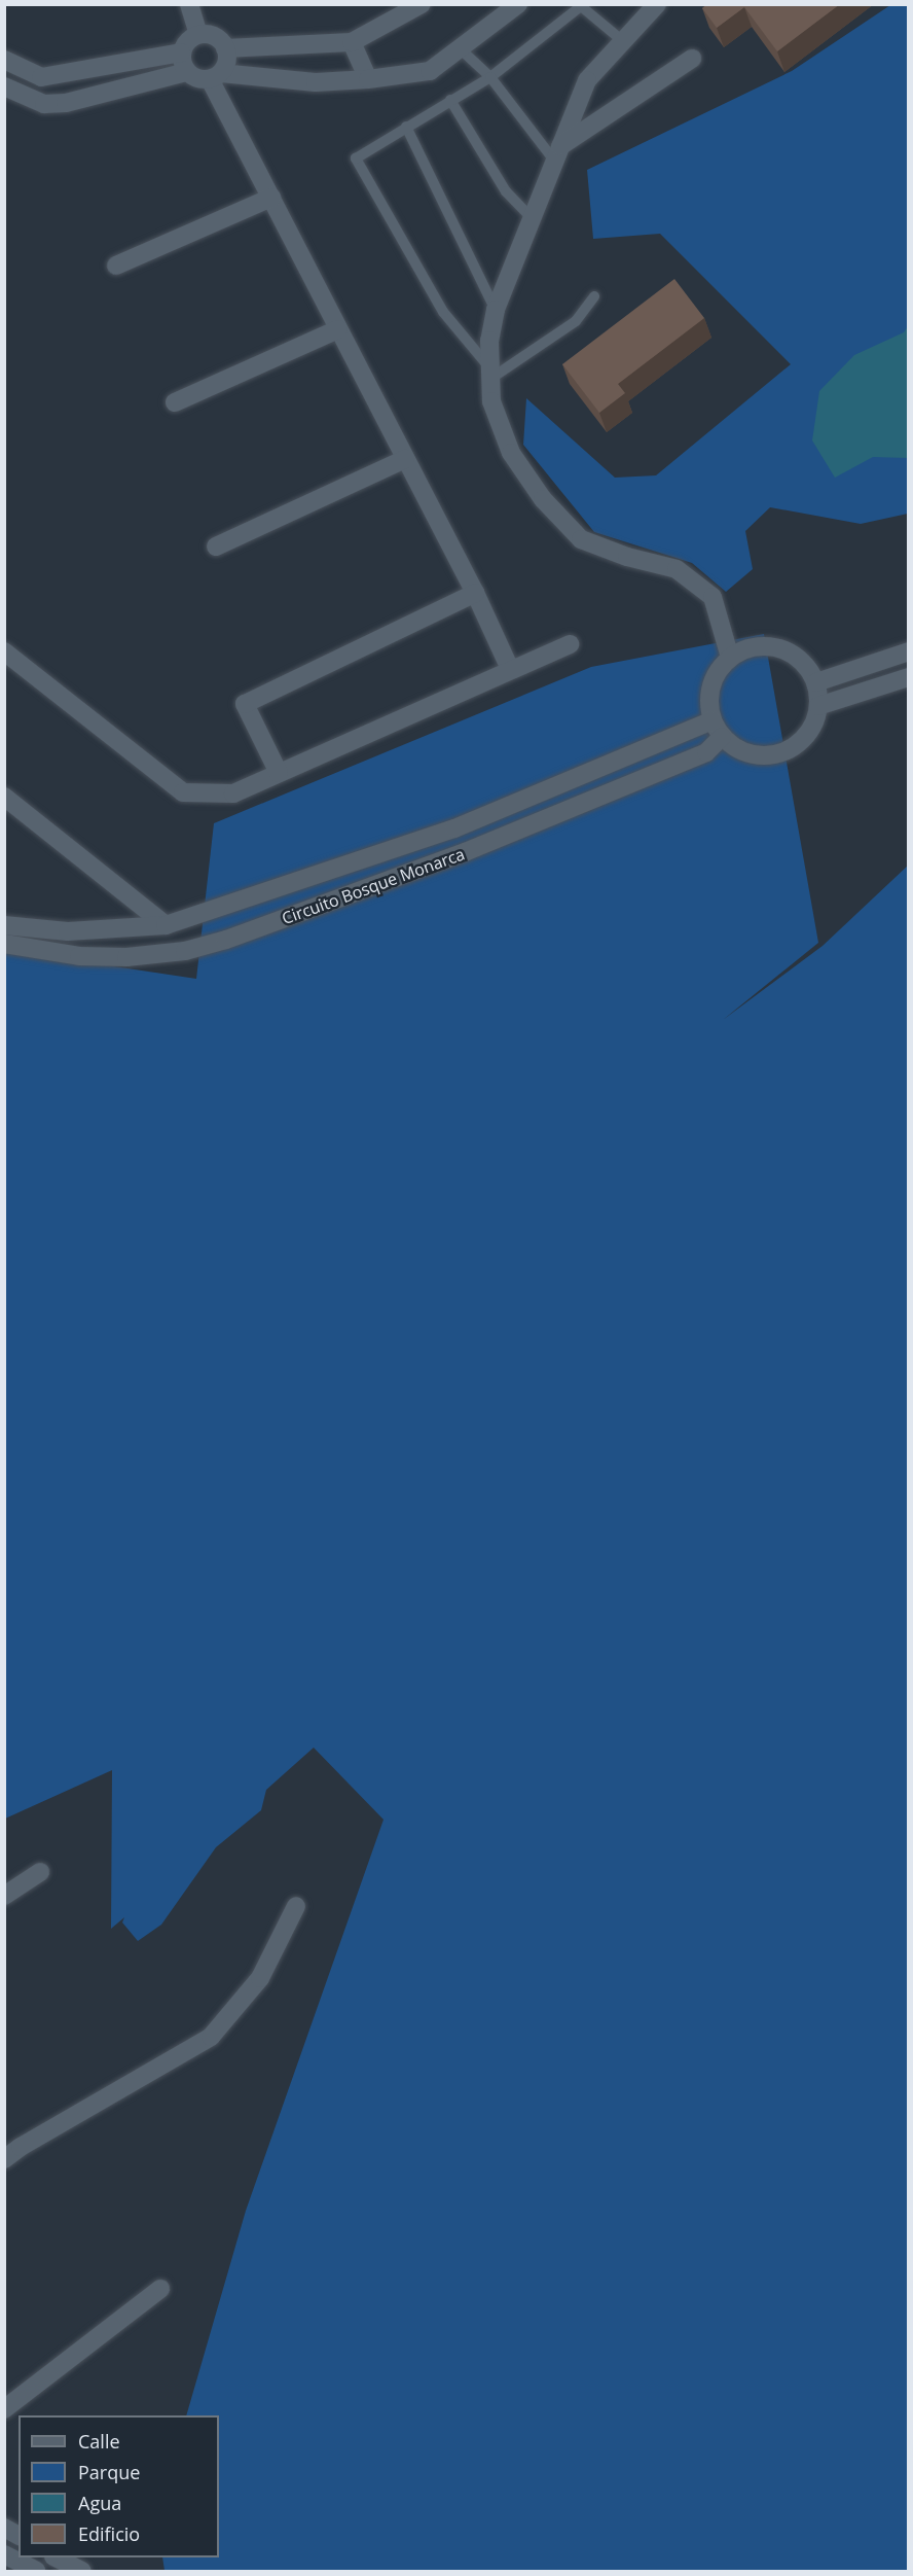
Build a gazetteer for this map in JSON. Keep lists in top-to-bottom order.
{
  "streets": {
    "street": ["Circuito Bosque Monarca"]
  },
  "legend": [
    "Calle",
    "Parque",
    "Agua",
    "Edificio"
  ]
}
